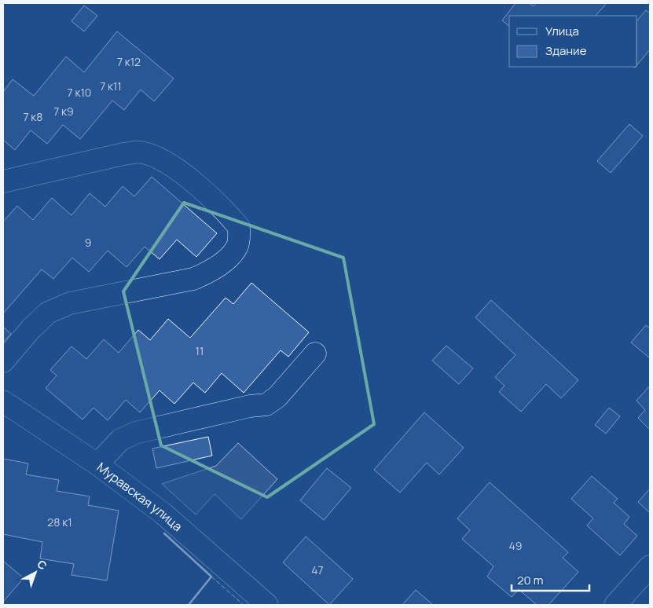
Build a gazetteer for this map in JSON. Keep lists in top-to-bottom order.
{
  "streets": {
    "street": ["Муравская улица"]
  },
  "house_numbers": [
    "7 к12",
    "7 к11",
    "7 к10",
    "7 к9",
    "7 к8",
    "9",
    "11",
    "28 к1",
    "49",
    "47"
  ],
  "legend": ["Улица", "Здание"],
  "scale_bar": "20 m",
  "north": "top right"
}
